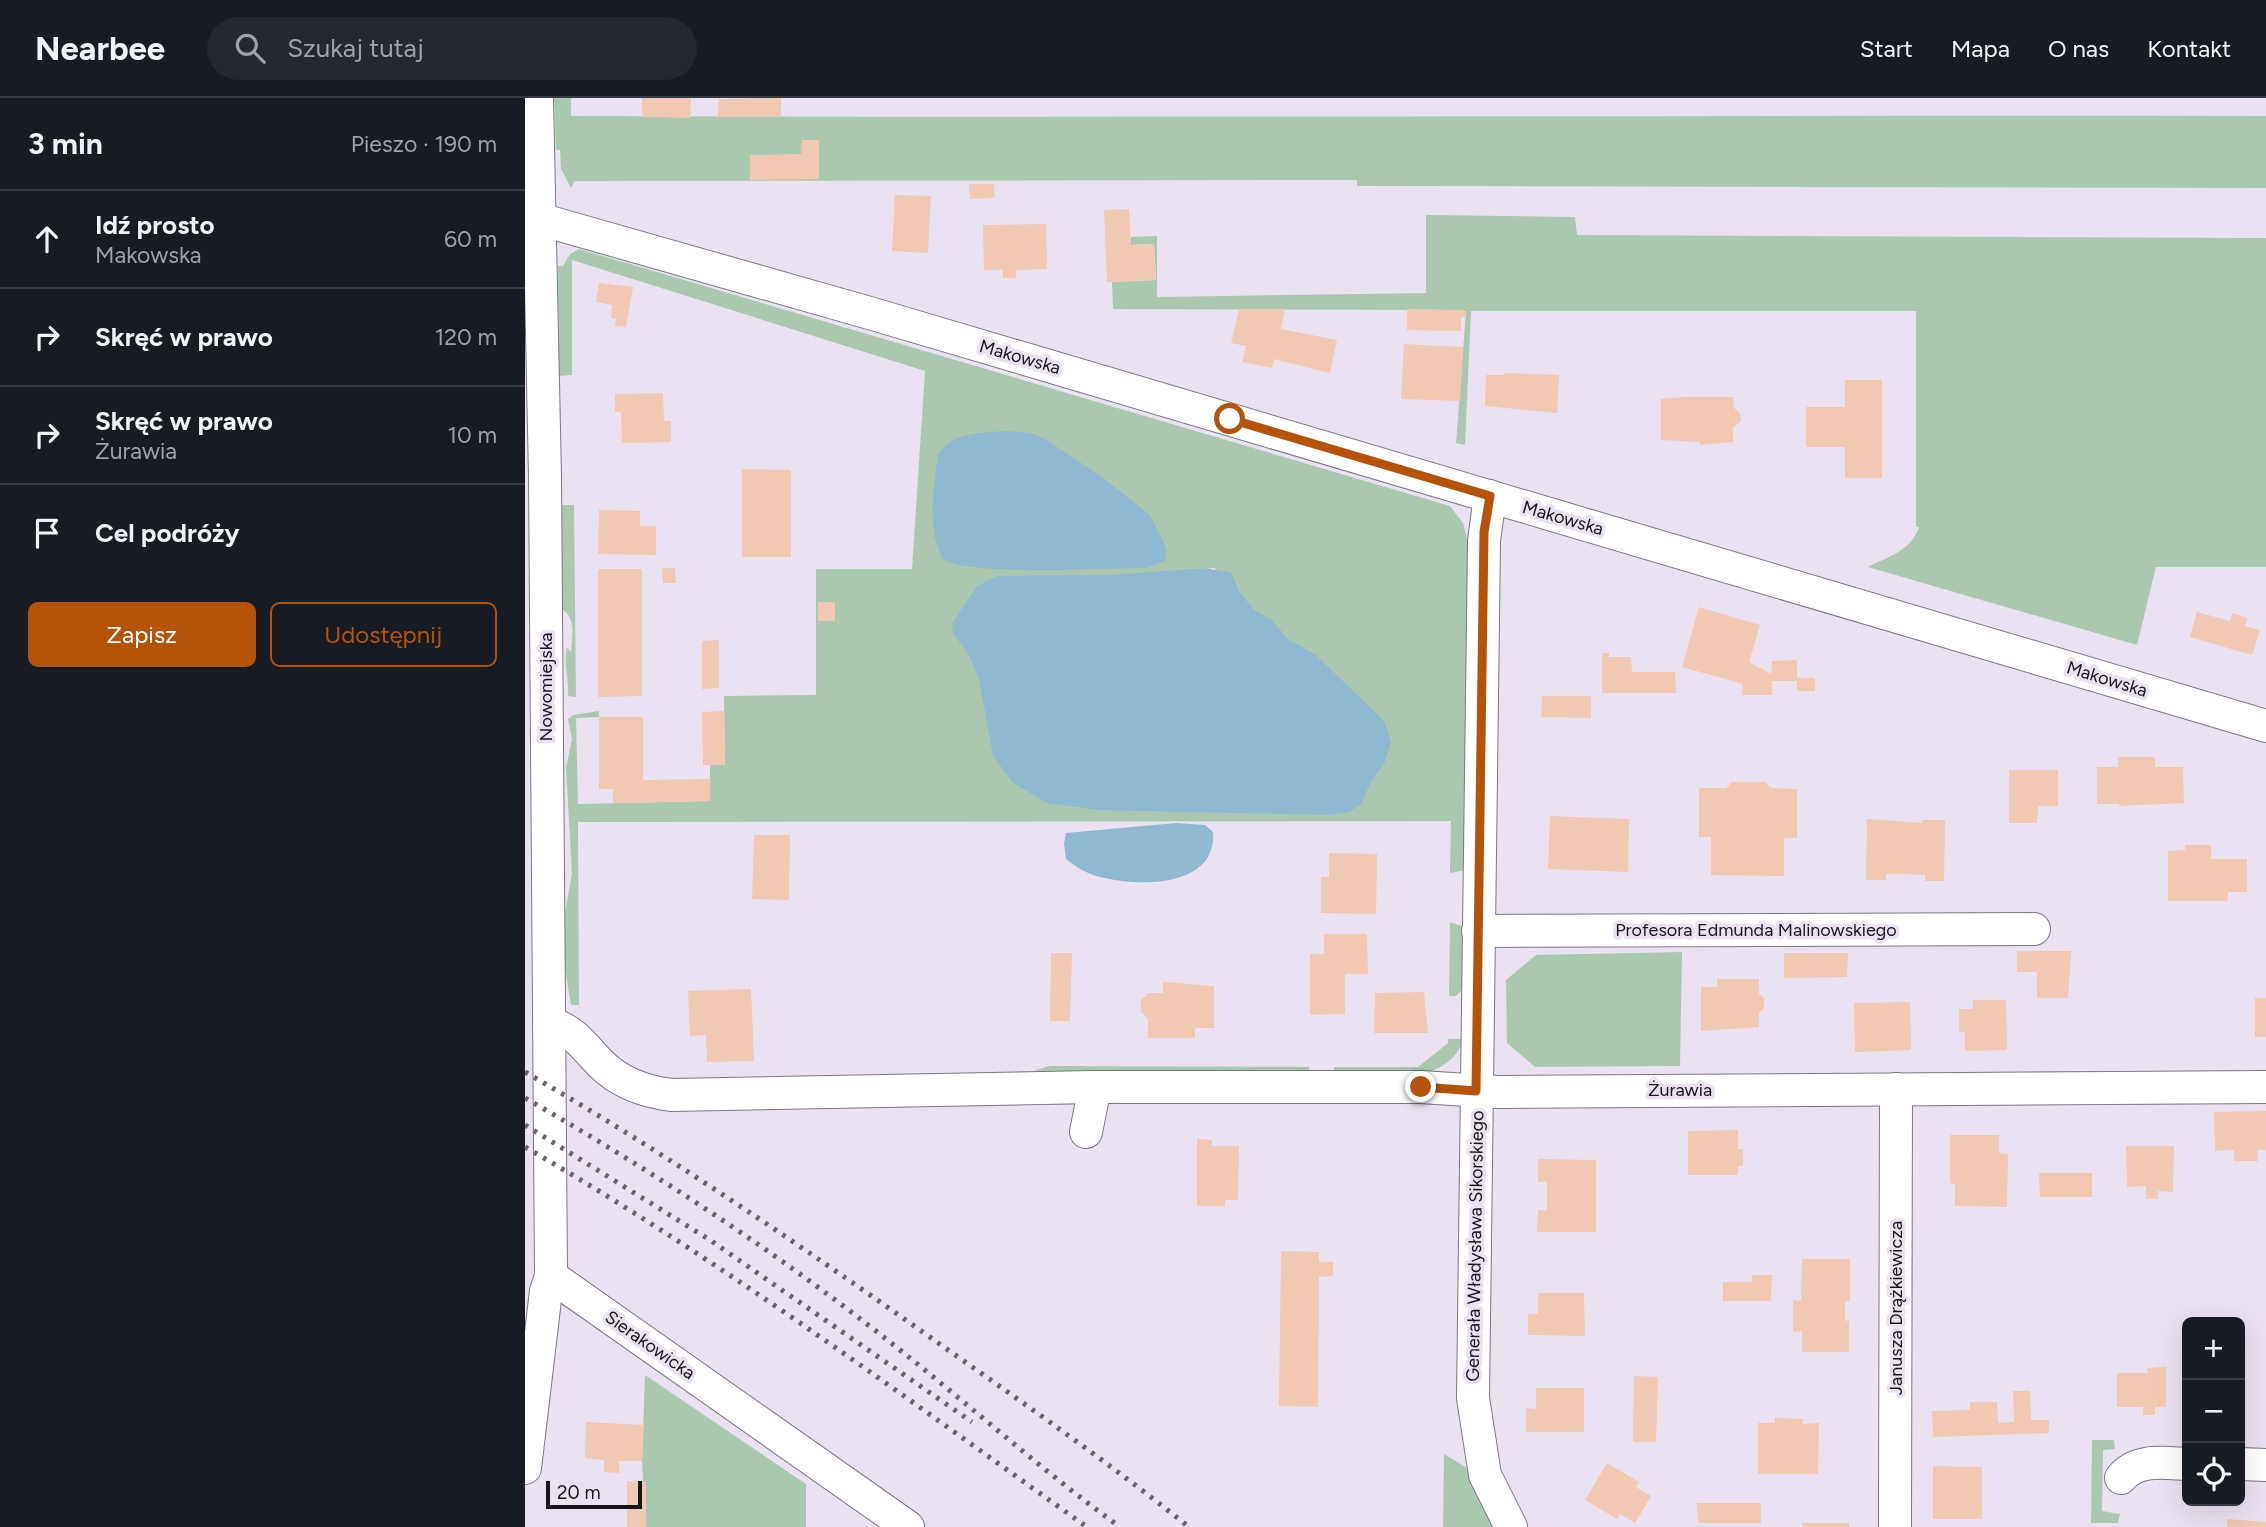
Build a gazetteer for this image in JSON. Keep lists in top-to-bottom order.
{
  "streets": {
    "street": [
      "Makowska",
      "Nowomiejska",
      "Profesora Edmunda Malinowskiego",
      "Żurawia",
      "Generała Władysława Sikorskiego",
      "Janusza Drążkiewicza",
      "Sierakowicka"
    ]
  },
  "crossings": [
    ["Makowska", "Nowomiejska"],
    ["Makowska", "Generała Władysława Sikorskiego"],
    ["Nowomiejska", "Żurawia"],
    ["Nowomiejska", "Sierakowicka"],
    ["Profesora Edmunda Malinowskiego", "Generała Władysława Sikorskiego"],
    ["Żurawia", "Generała Władysława Sikorskiego"],
    ["Żurawia", "Janusza Drążkiewicza"]
  ],
  "scale_bar": "20 m",
  "page": {
    "header": "Nearbee",
    "search": "Szukaj tutaj",
    "nav": [
      "Start",
      "Mapa",
      "O nas",
      "Kontakt"
    ],
    "heading": ["3 min", "Pieszo · 190 m"],
    "list": [
      ["Idź prosto", "Makowska", "60 m"],
      ["Skręć w prawo", "120 m"],
      ["Skręć w prawo", "Żurawia", "10 m"],
      "Cel podróży"
    ],
    "buttons": ["Zapisz", "Udostępnij"],
    "map_buttons": ["+", "−"],
    "scale": "20 m"
  }
}
